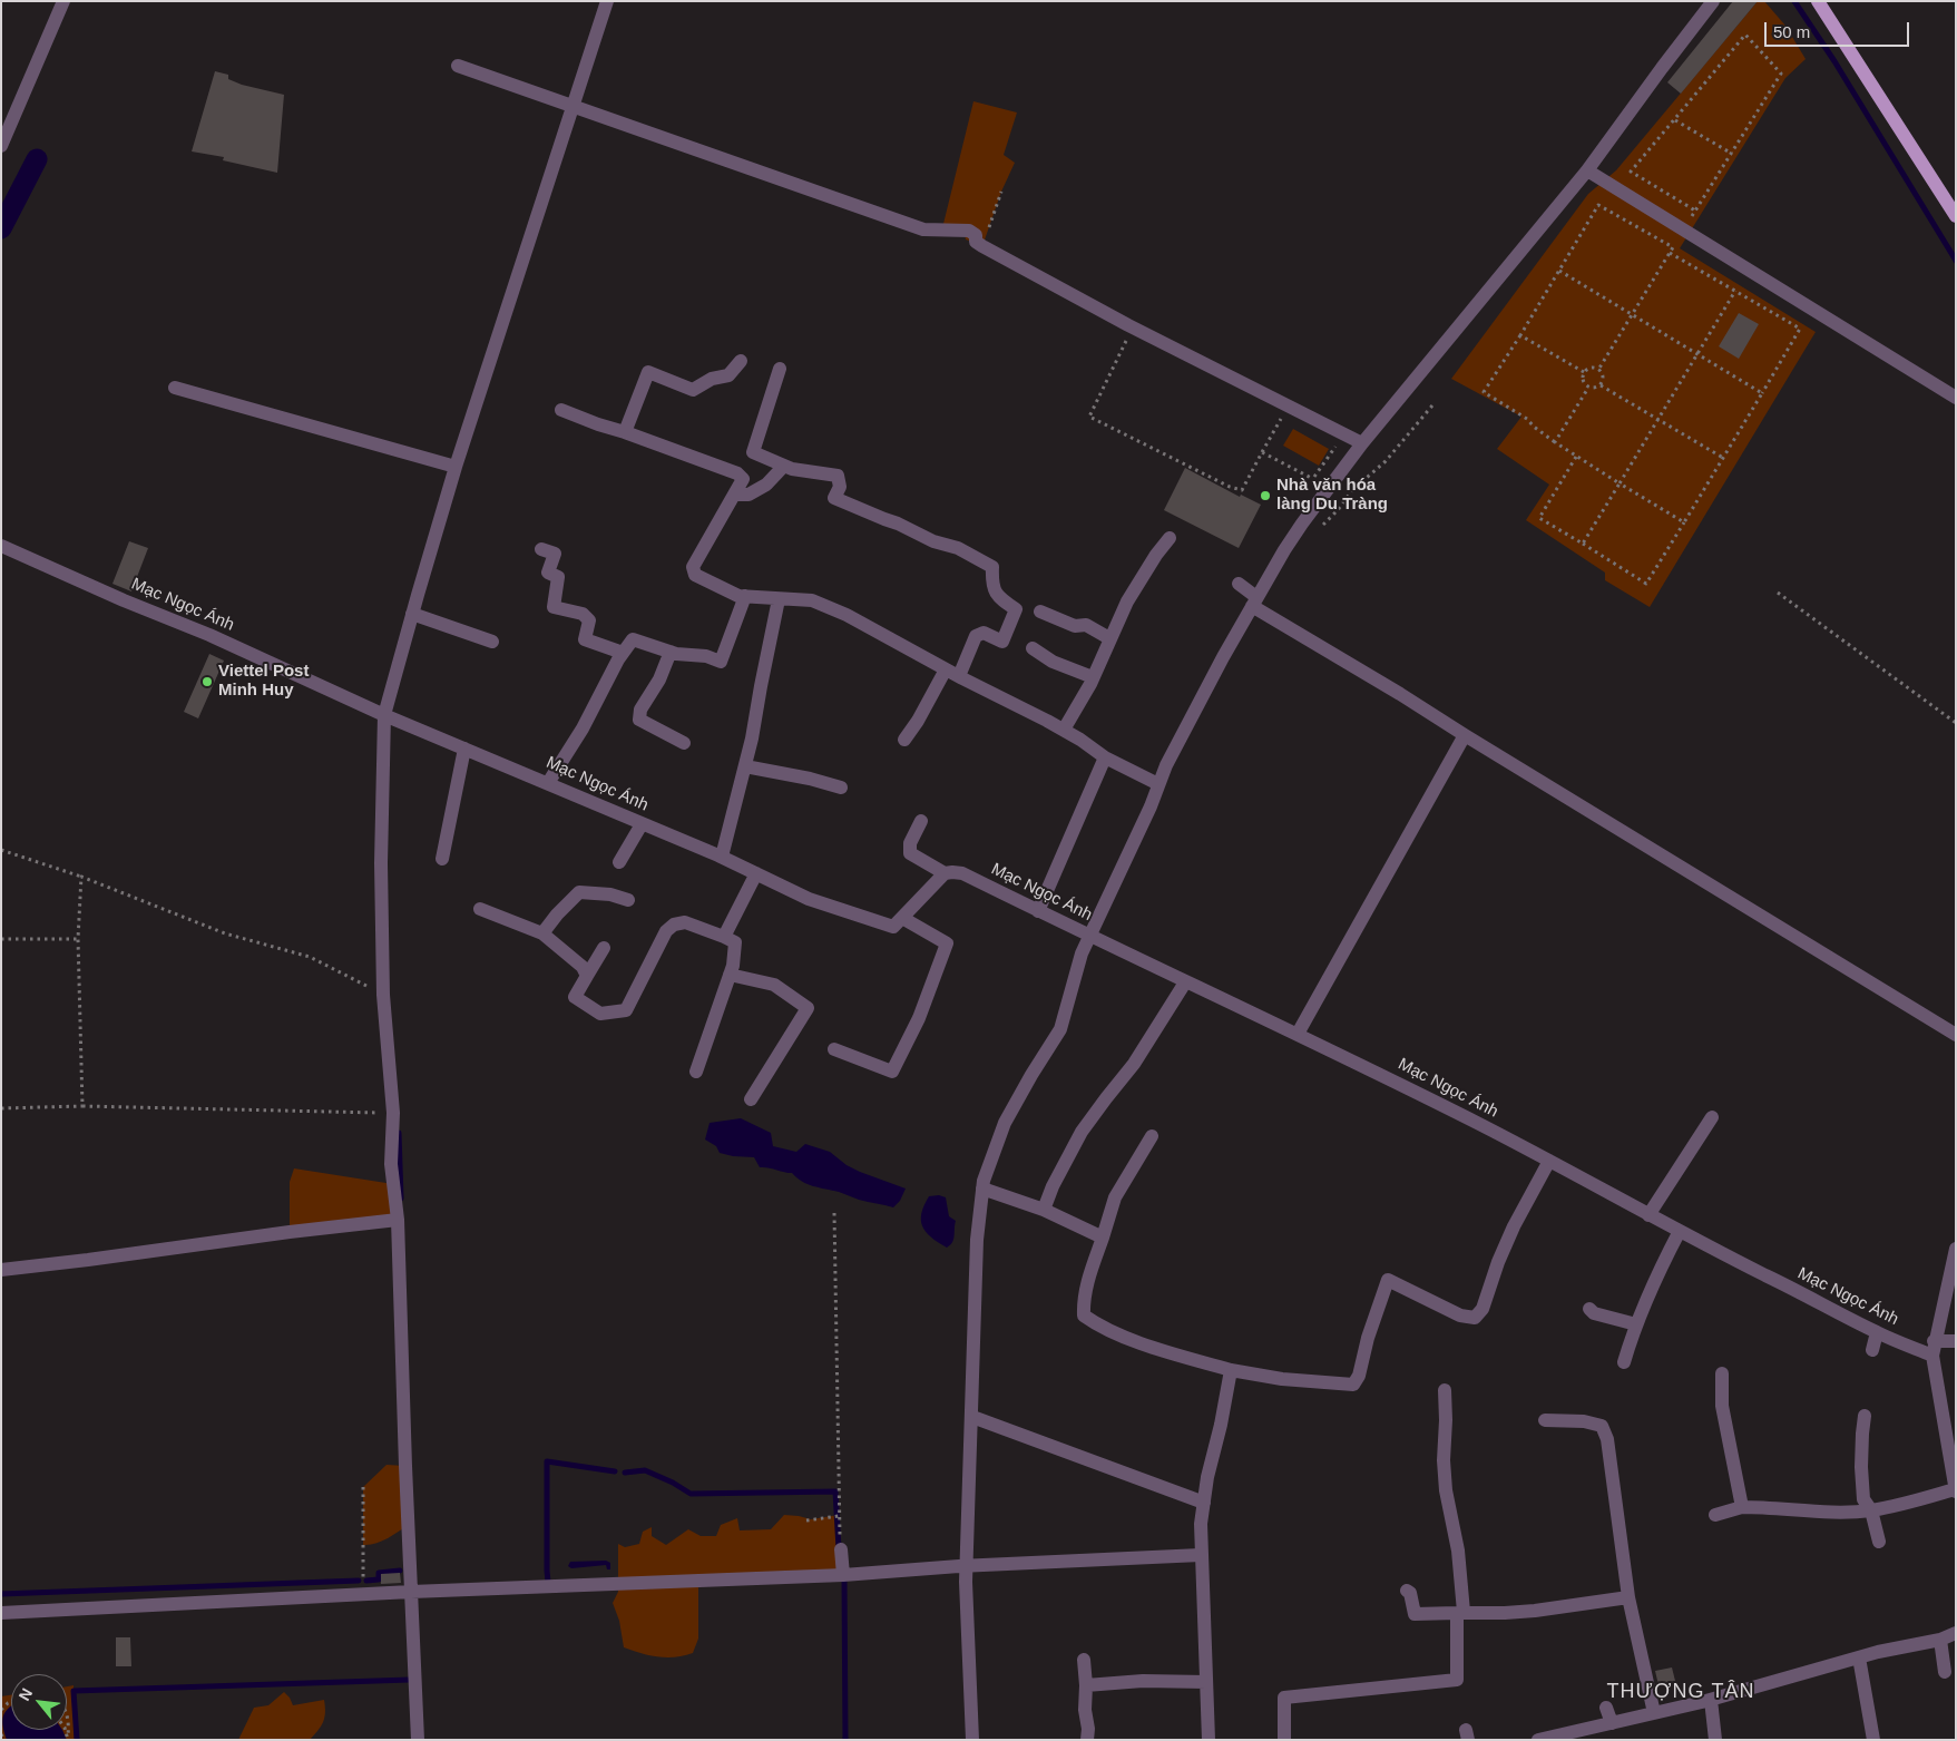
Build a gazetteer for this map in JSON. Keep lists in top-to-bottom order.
{
  "streets": {
    "street": ["Mạc Ngọc Ánh"]
  },
  "districts": ["THƯỢNG TÂN"],
  "places": ["Nhà văn hóa làng Du Tràng", "Viettel Post Minh Huy"],
  "scale_bar": "50 m",
  "north": "top left"
}
